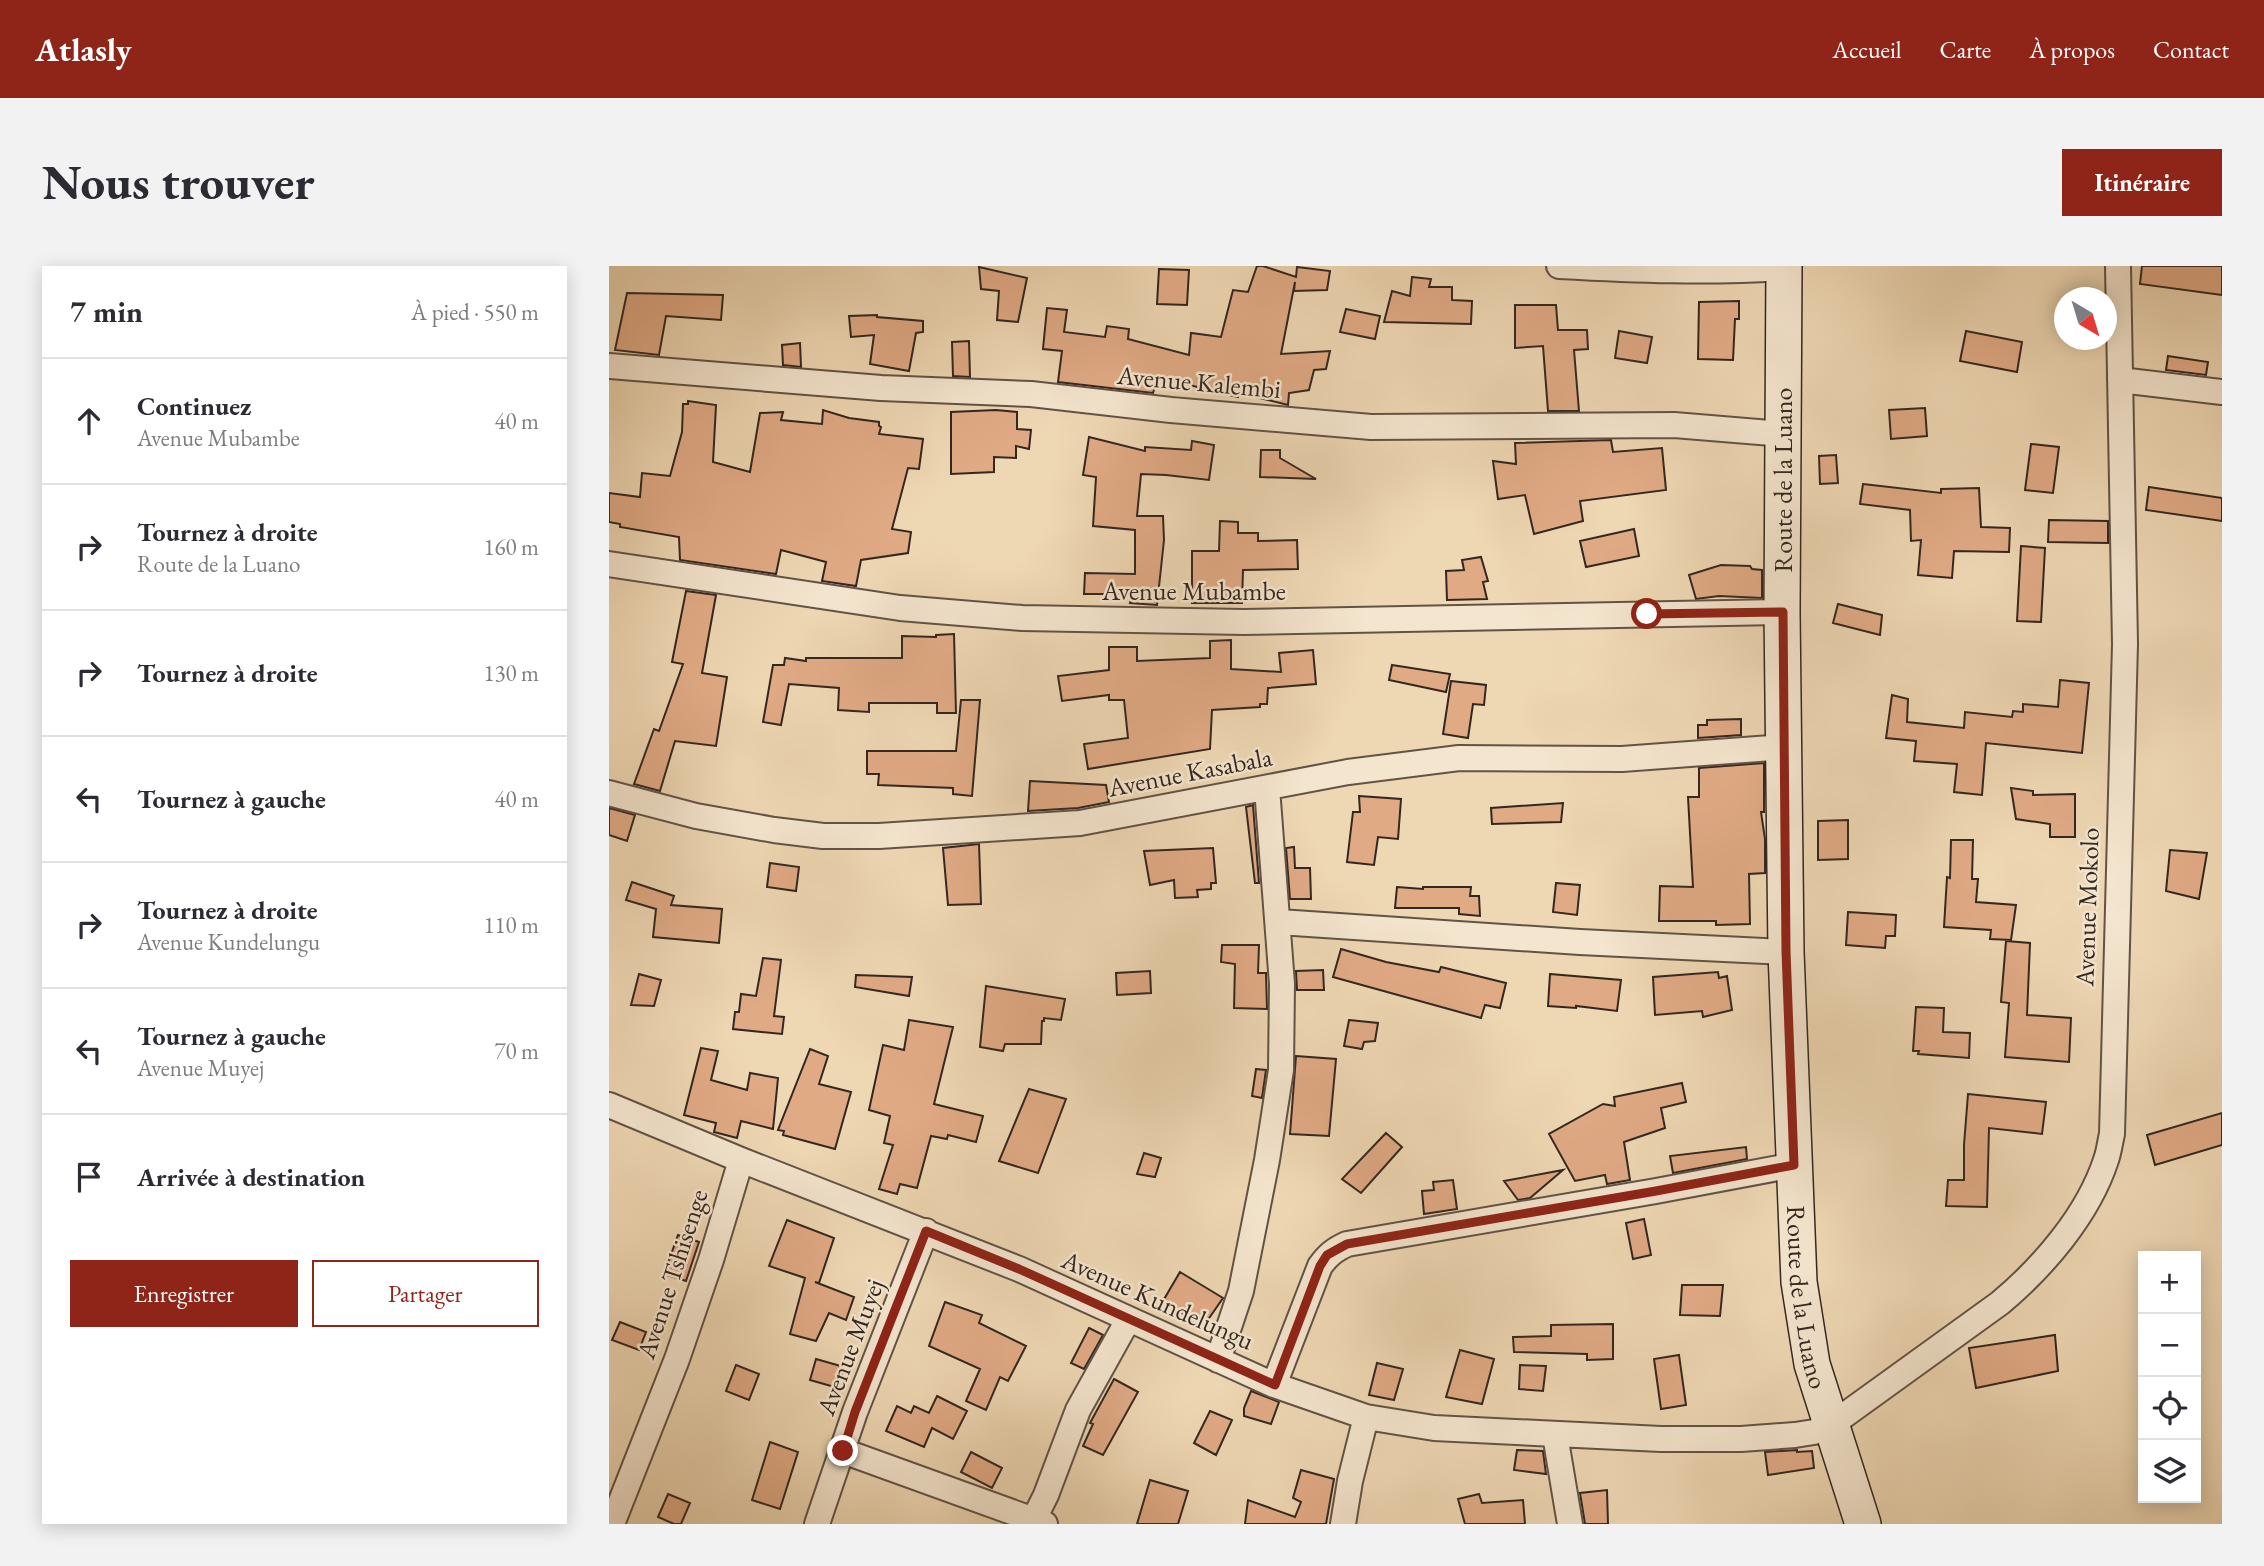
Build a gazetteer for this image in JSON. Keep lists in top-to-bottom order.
{
  "streets": {
    "street": [
      "Avenue Kalembi",
      "Route de la Luano",
      "Avenue Mubambe",
      "Avenue Kasabala",
      "Avenue Mokolo",
      "Avenue Tshisenge",
      "Avenue Kundelungu",
      "Avenue Muyej"
    ]
  },
  "crossings": [
    ["Avenue Kalembi", "Route de la Luano"],
    ["Route de la Luano", "Avenue Mubambe"],
    ["Route de la Luano", "Avenue Kasabala"],
    ["Route de la Luano", "Avenue Mokolo"],
    ["Route de la Luano", "Avenue Kundelungu"],
    ["Avenue Mokolo", "Avenue Kundelungu"],
    ["Avenue Tshisenge", "Avenue Kundelungu"],
    ["Avenue Kundelungu", "Avenue Muyej"]
  ],
  "north": "bottom right",
  "page": {
    "header": "Atlasly",
    "nav": [
      "Accueil",
      "Carte",
      "À propos",
      "Contact"
    ],
    "buttons": [
      "Itinéraire",
      ["Enregistrer", "Partager"]
    ],
    "title": "Nous trouver",
    "heading": ["7 min", "À pied · 550 m"],
    "list": [
      ["Continuez", "Avenue Mubambe", "40 m"],
      ["Tournez à droite", "Route de la Luano", "160 m"],
      ["Tournez à droite", "130 m"],
      ["Tournez à gauche", "40 m"],
      ["Tournez à droite", "Avenue Kundelungu", "110 m"],
      ["Tournez à gauche", "Avenue Muyej", "70 m"],
      "Arrivée à destination"
    ],
    "map_buttons": ["+", "−"]
  }
}
